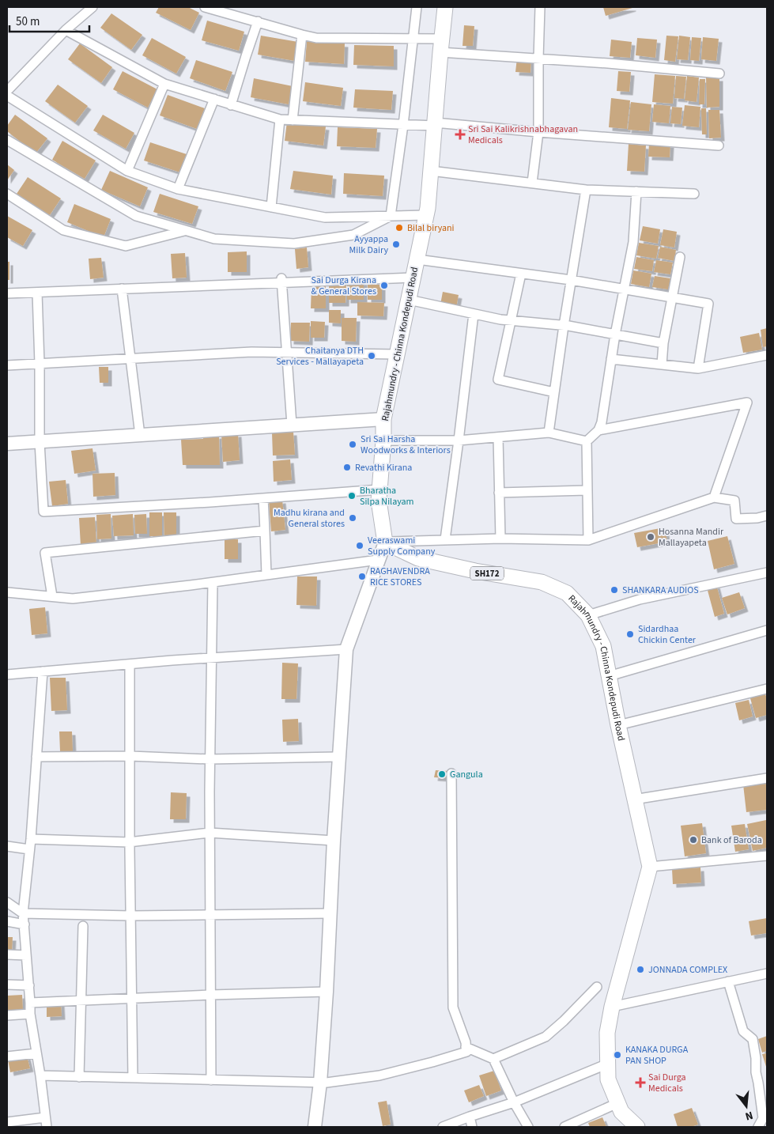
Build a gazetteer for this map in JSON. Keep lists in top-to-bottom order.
{
  "streets": {
    "main road": ["Rajahmundry - Chinna Kondepudi Road", "SH172"]
  },
  "places": {
    "health": ["Sri Sai Kalikrishnabhagavan Medicals", "Sai Durga Medicals"],
    "other": [
      "Bilal biryani",
      "Ayyappa Milk Dairy",
      "Sai Durga Kirana & General Stores",
      "Chaitanya DTH Services - Mallayapeta",
      "Sri Sai Harsha Woodworks & Interiors",
      "Revathi Kirana",
      "Bharatha Silpa Nilayam",
      "Madhu kirana and General stores",
      "Hosanna Mandir Mallayapeta",
      "Veeraswami Supply Company",
      "RAGHAVENDRA RICE STORES",
      "SHANKARA AUDIOS",
      "Sidardhaa Chickin Center",
      "Gangula",
      "Bank of Baroda",
      "JONNADA COMPLEX",
      "KANAKA DURGA PAN SHOP"
    ]
  },
  "scale_bar": "50 m",
  "north": "bottom"
}
